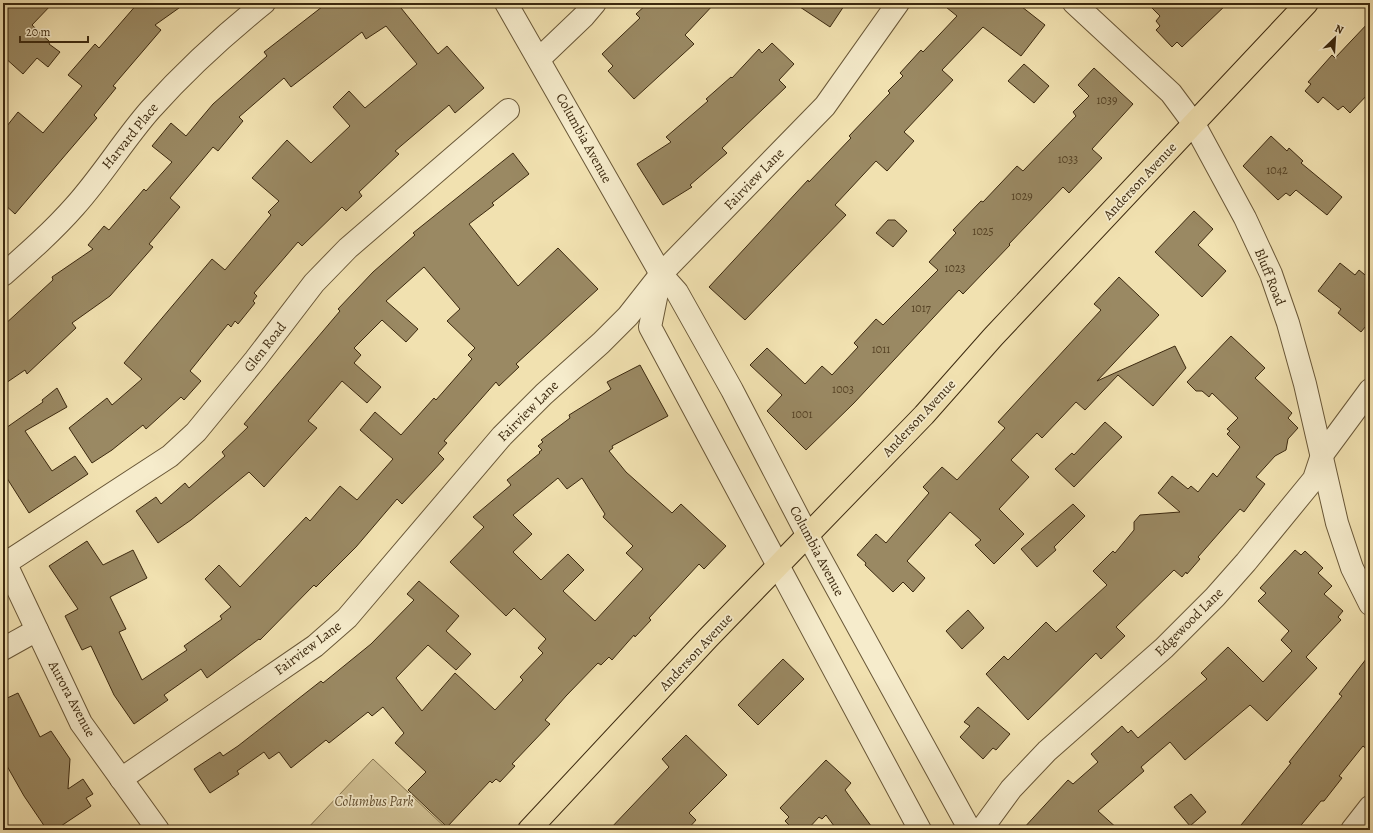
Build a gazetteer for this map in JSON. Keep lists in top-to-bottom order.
{
  "streets": {
    "main road": ["Anderson Avenue"],
    "street": [
      "Harvard Place",
      "Columbia Avenue",
      "Fairview Lane",
      "Bluff Road",
      "Glen Road",
      "Edgewood Lane",
      "Aurora Avenue"
    ]
  },
  "crossings": [
    ["Columbia Avenue", "Fairview Lane"],
    ["Columbia Avenue", "Anderson Avenue"],
    ["Fairview Lane", "Aurora Avenue"],
    ["Anderson Avenue", "Bluff Road"],
    ["Bluff Road", "Edgewood Lane"],
    ["Glen Road", "Aurora Avenue"]
  ],
  "parks": ["Columbus Park"],
  "house_numbers": [
    "1039",
    "1033",
    "1042",
    "1029",
    "1025",
    "1023",
    "1017",
    "1011",
    "1003",
    "1001"
  ],
  "scale_bar": "20 m",
  "north": "top right"
}
